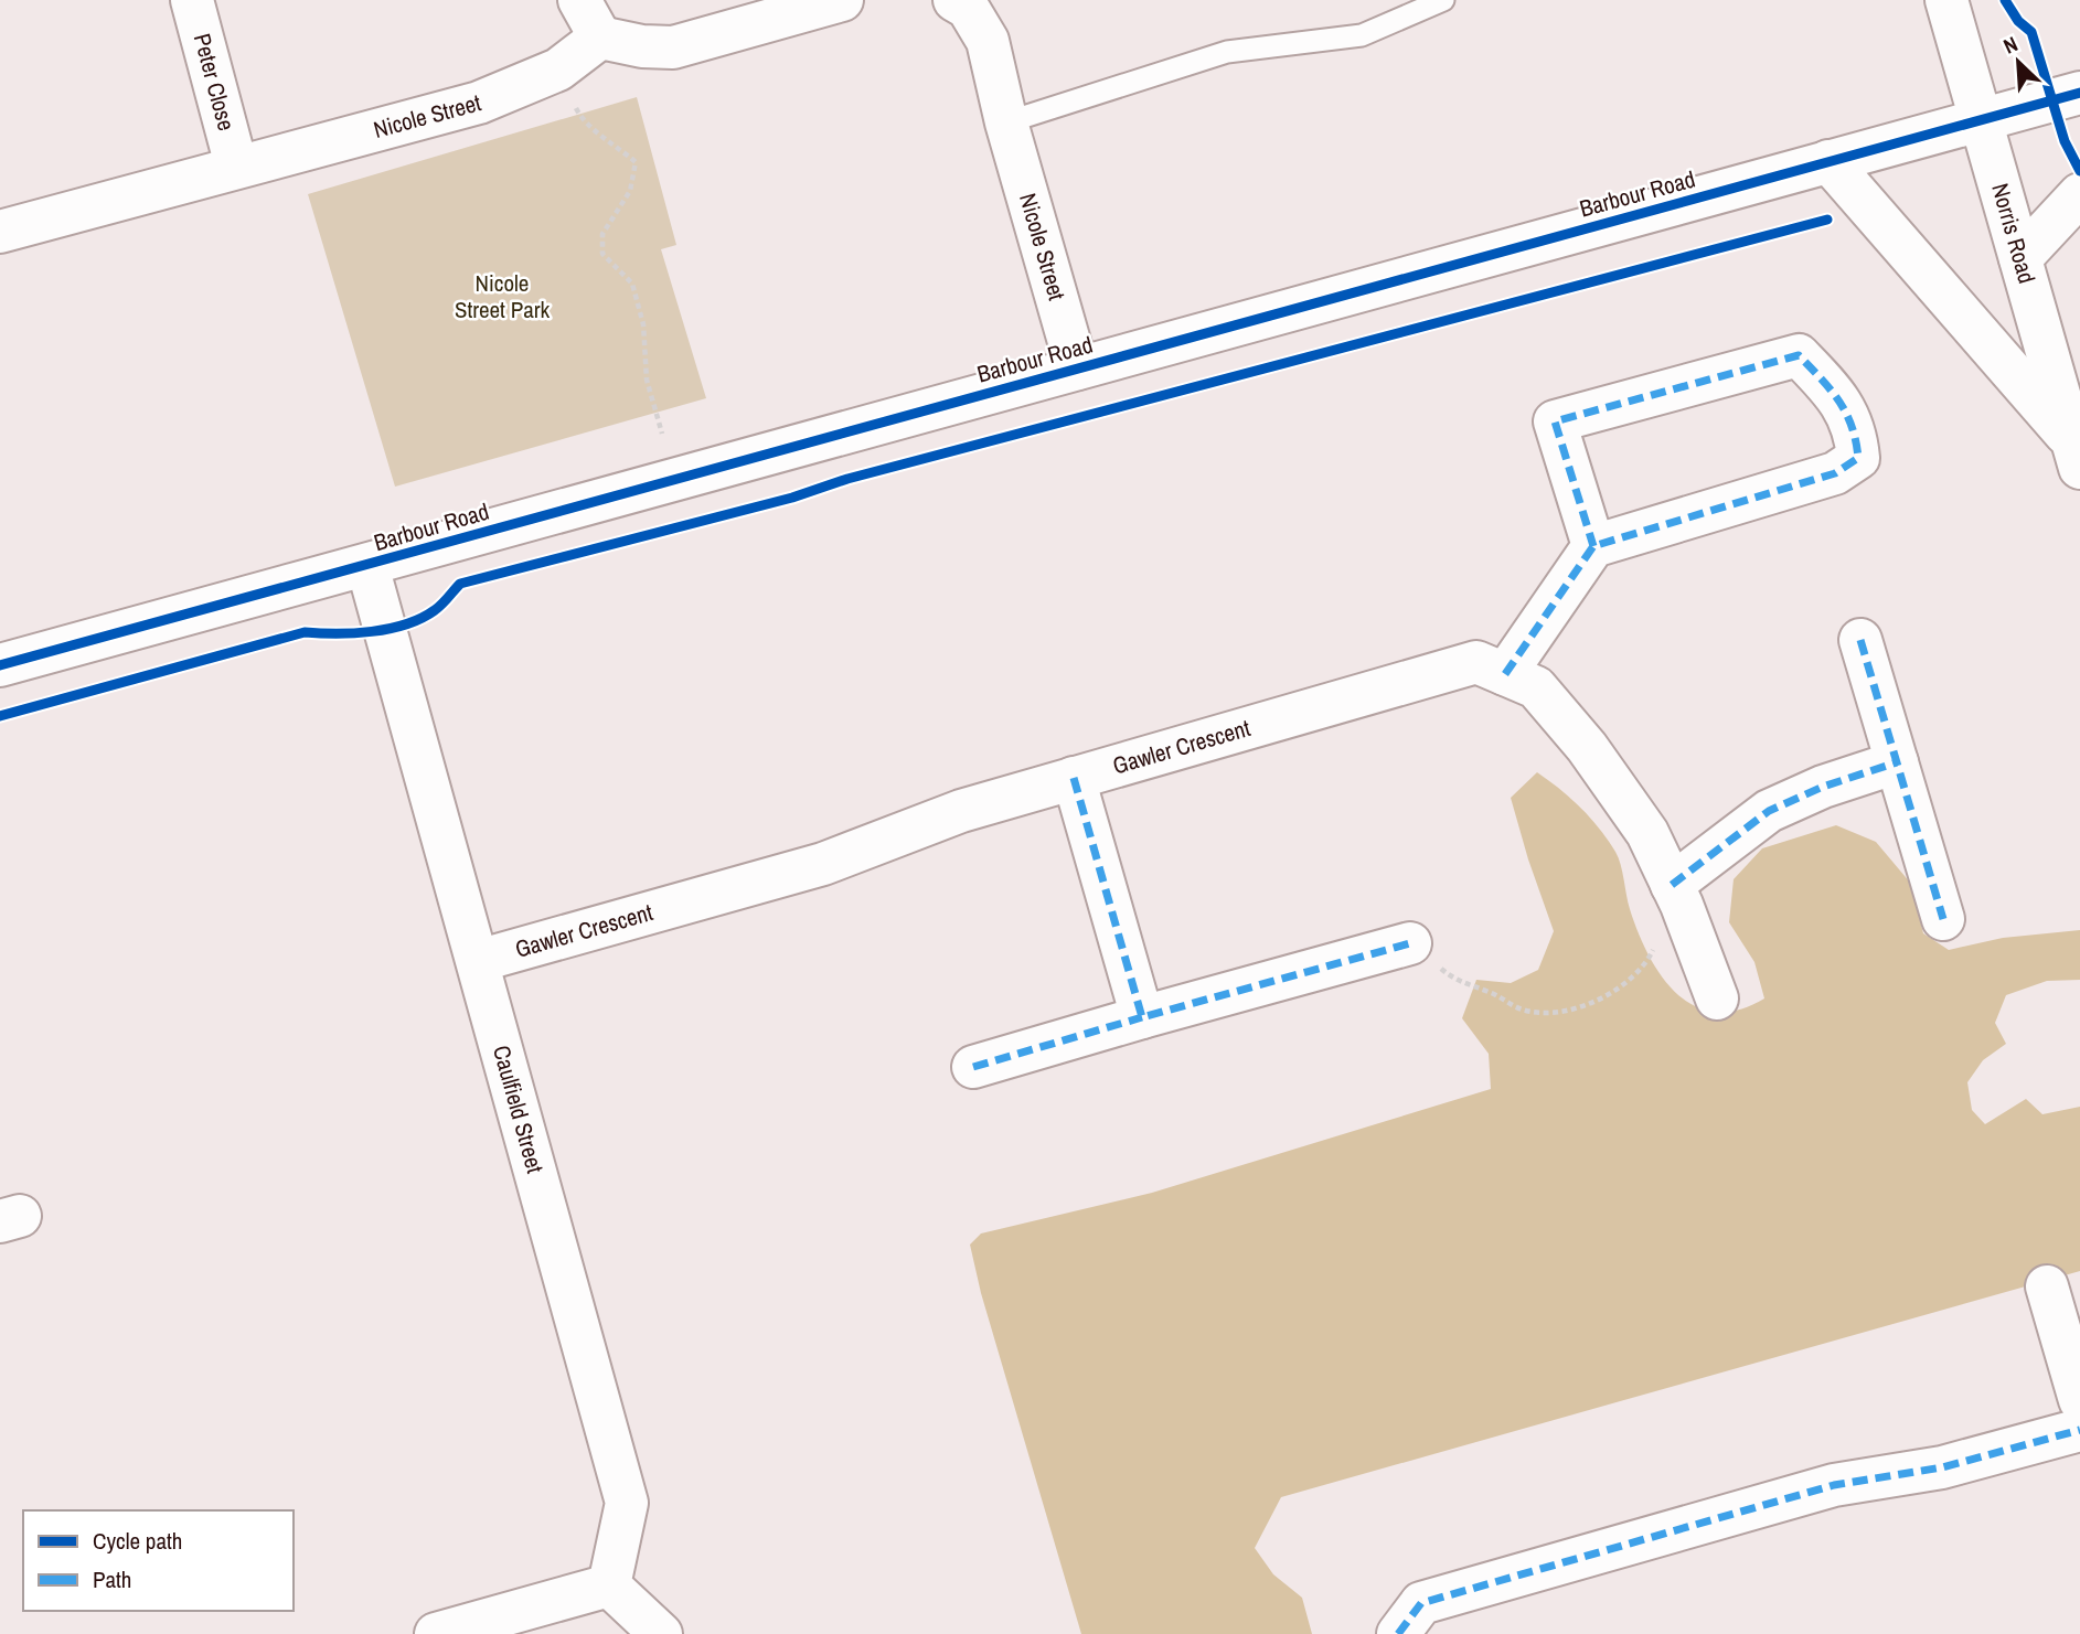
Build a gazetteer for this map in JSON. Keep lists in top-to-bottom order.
{
  "streets": {
    "street": [
      "Peter Close",
      "Nicole Street",
      "Barbour Road",
      "Norris Road",
      "Gawler Crescent",
      "Caulfield Street"
    ]
  },
  "crossings": [
    ["Peter Close", "Nicole Street"],
    ["Nicole Street", "Barbour Road"],
    ["Barbour Road", "Norris Road"],
    ["Barbour Road", "Caulfield Street"],
    ["Gawler Crescent", "Caulfield Street"]
  ],
  "parks": ["Nicole Street Park"],
  "legend": ["Cycle path", "Path"],
  "north": "top left"
}
